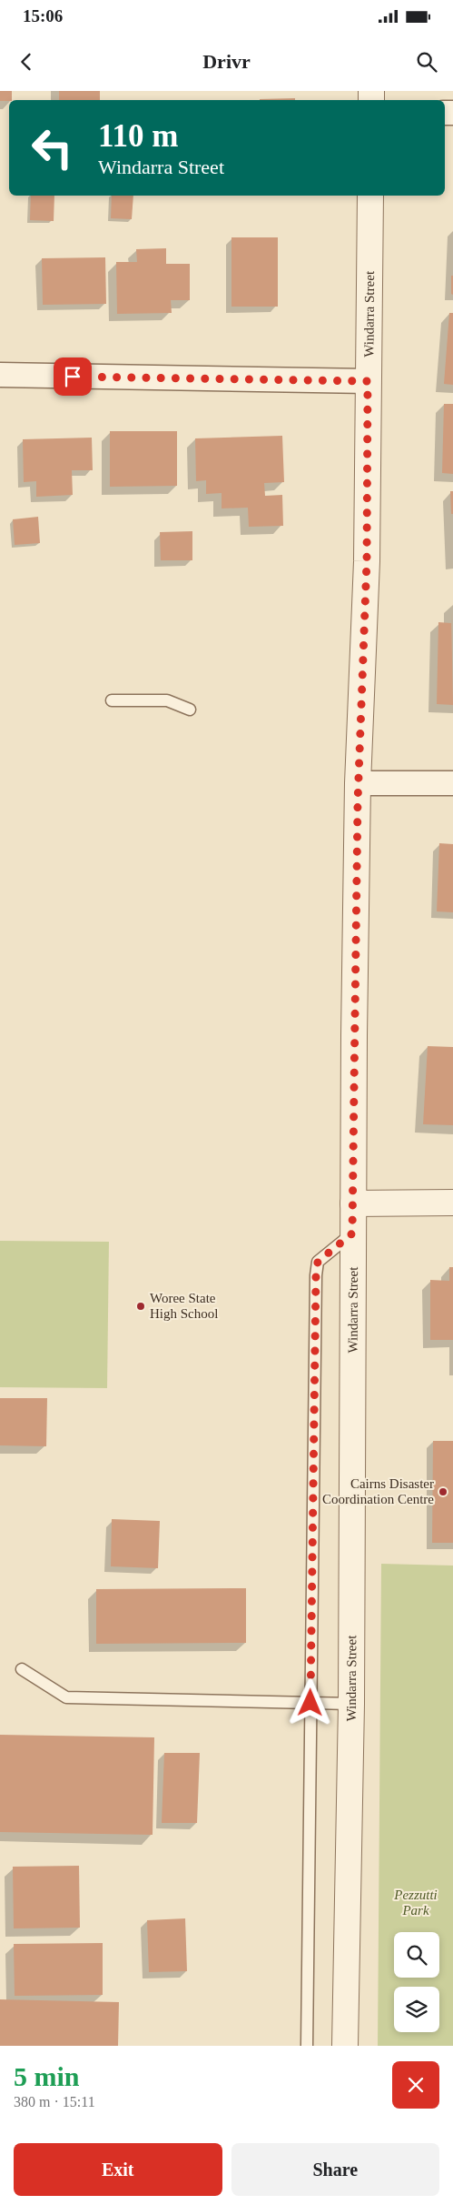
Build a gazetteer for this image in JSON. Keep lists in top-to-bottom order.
{
  "streets": {
    "street": ["Windarra Street"]
  },
  "parks": ["Pezzutti Park"],
  "places": ["Woree State High School", "Cairns Disaster Coordination Centre"],
  "page": {
    "status": "15:06",
    "header": "Drivr",
    "turn": ["110 m", "Windarra Street"],
    "heading": ["5 min", "380 m · 15:11"],
    "buttons": ["Exit", "Share"]
  }
}
